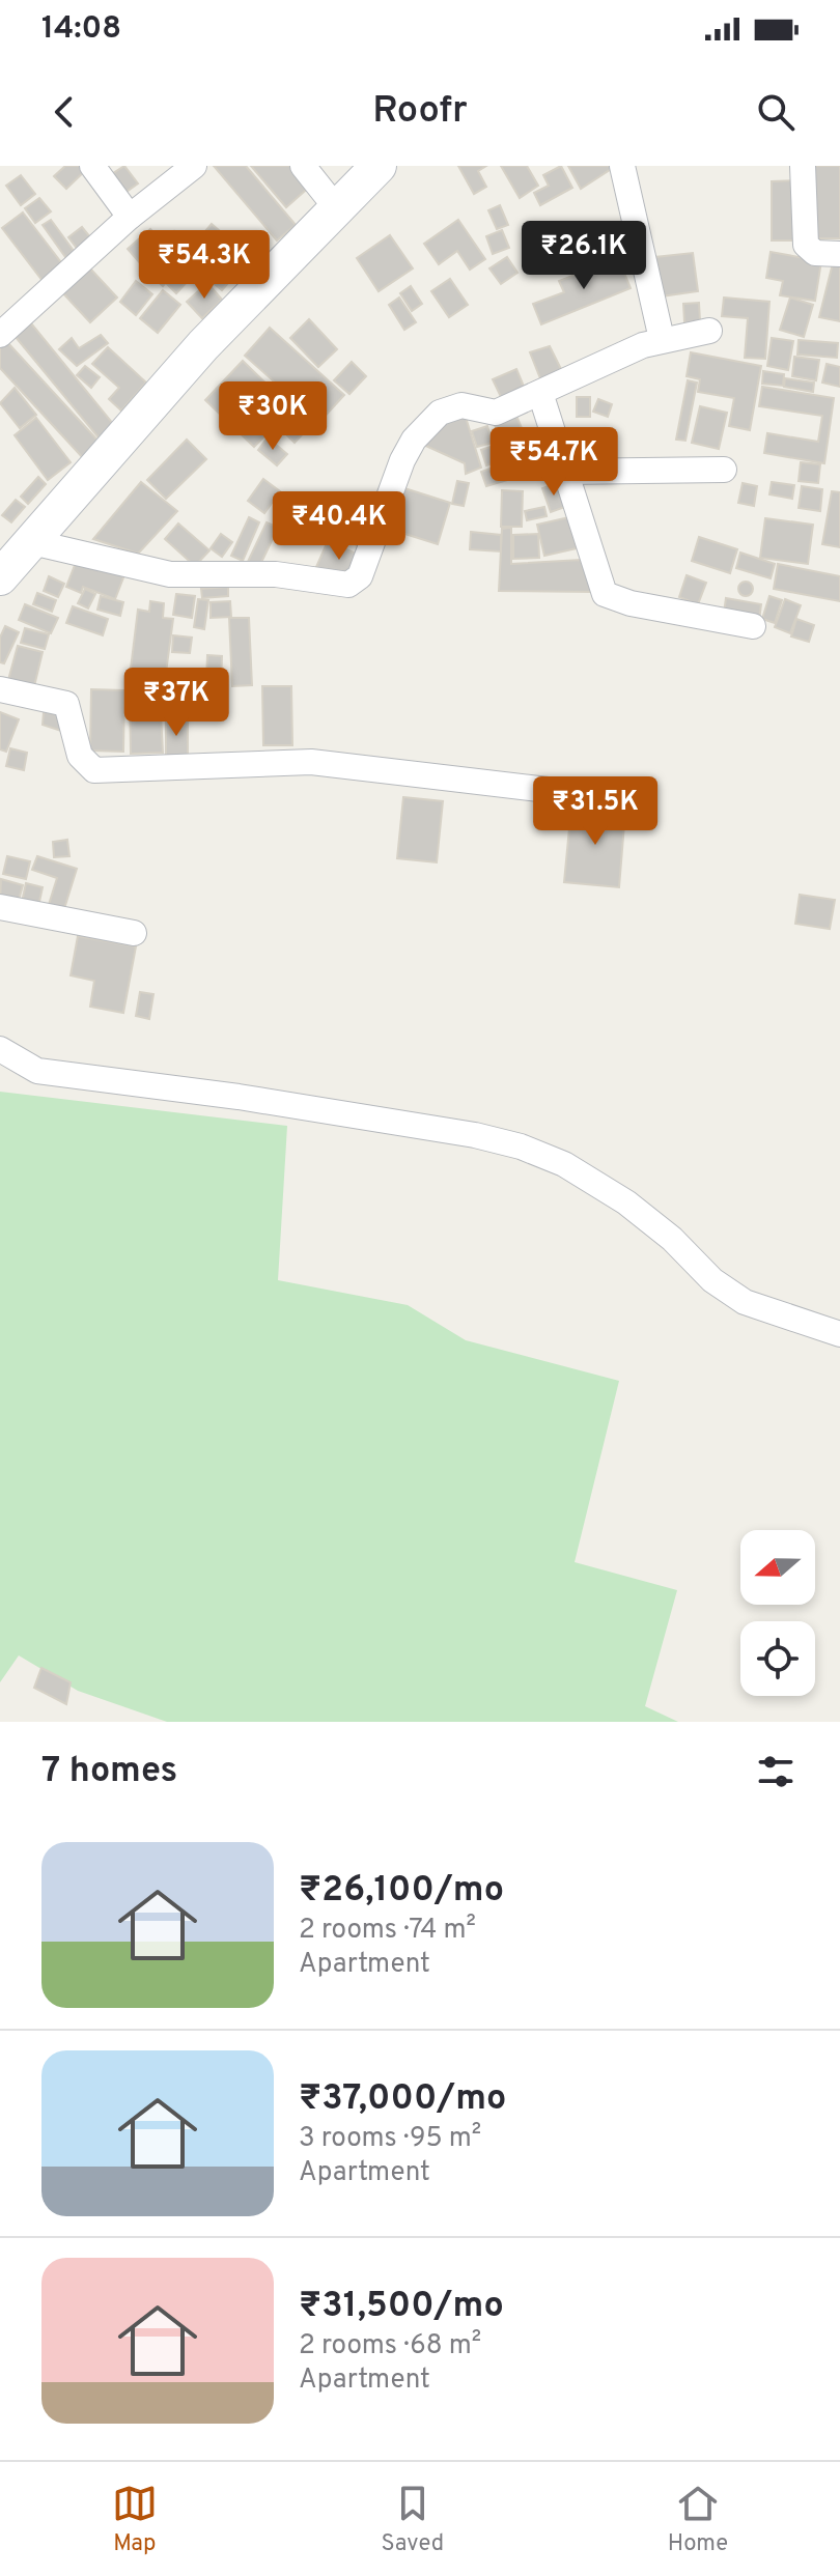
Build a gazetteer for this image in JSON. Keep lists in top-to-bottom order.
{
  "north": "left",
  "page": {
    "status": "14:08",
    "header": "Roofr",
    "price": [
      "₹26.1K",
      "₹54.3K",
      "₹30K",
      "₹54.7K",
      "₹40.4K",
      "₹37K",
      "₹31.5K"
    ],
    "heading": "7 homes",
    "list": [
      {
        "name": "₹26,100/mo",
        "note": "2 rooms · 74 m² · Apartment"
      },
      {
        "name": "₹37,000/mo",
        "note": "3 rooms · 95 m² · Apartment"
      },
      {
        "name": "₹31,500/mo",
        "note": "2 rooms · 68 m² · Apartment"
      }
    ],
    "tabs": ["Map", "Saved", "Home"]
  }
}
